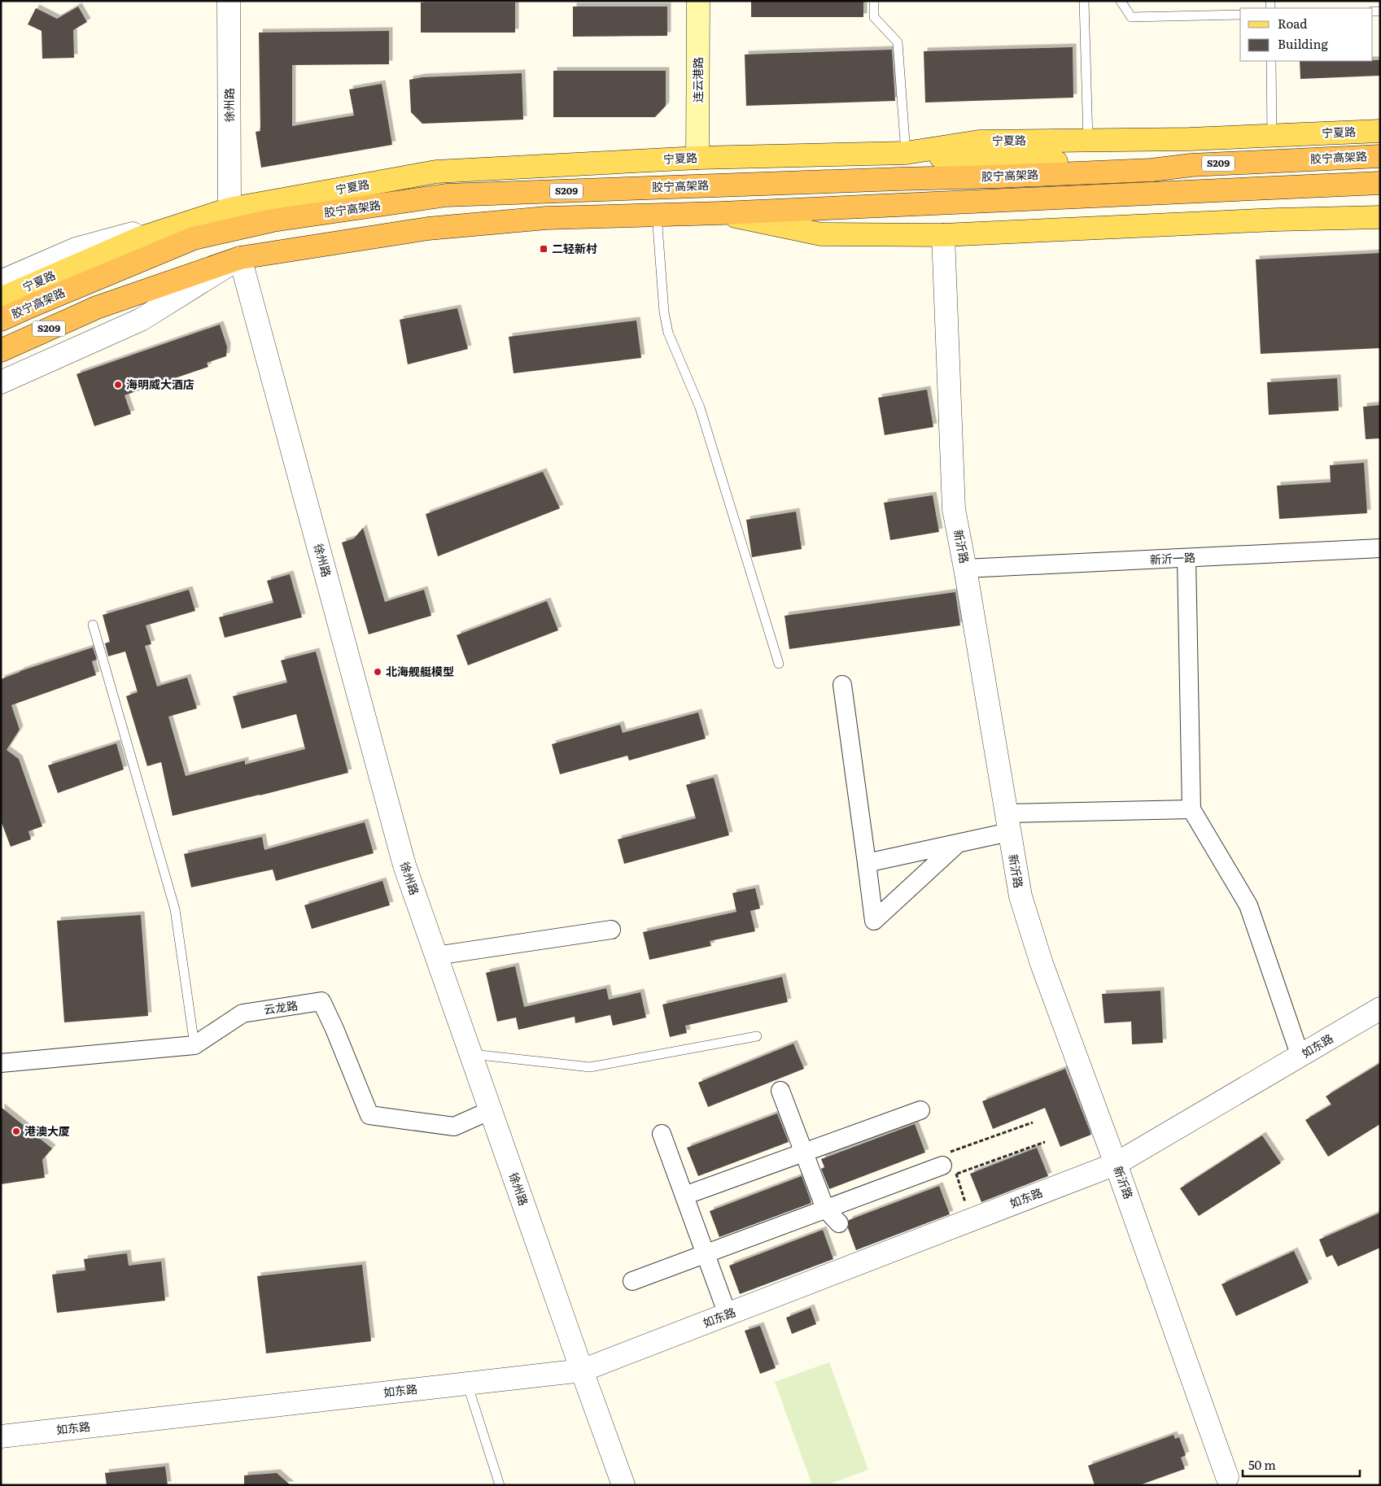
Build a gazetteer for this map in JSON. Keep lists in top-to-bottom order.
{
  "streets": {
    "highway": ["胶宁高架路", "S209"],
    "main road": ["连云港路", "宁夏路"],
    "street": [
      "徐州路",
      "新沂路",
      "新沂一路",
      "云龙路",
      "如东路"
    ]
  },
  "crossings": [
    ["连云港路", "宁夏路"],
    ["徐州路", "宁夏路"],
    ["徐州路", "胶宁高架路"],
    ["徐州路", "云龙路"],
    ["徐州路", "如东路"],
    ["新沂路", "新沂一路"],
    ["新沂路", "如东路"]
  ],
  "places": {
    "transit": ["二轻新村"],
    "other": ["海明威大酒店", "北海舰艇模型", "港澳大厦"]
  },
  "legend": ["Road", "Building"],
  "scale_bar": "50 m"
}
